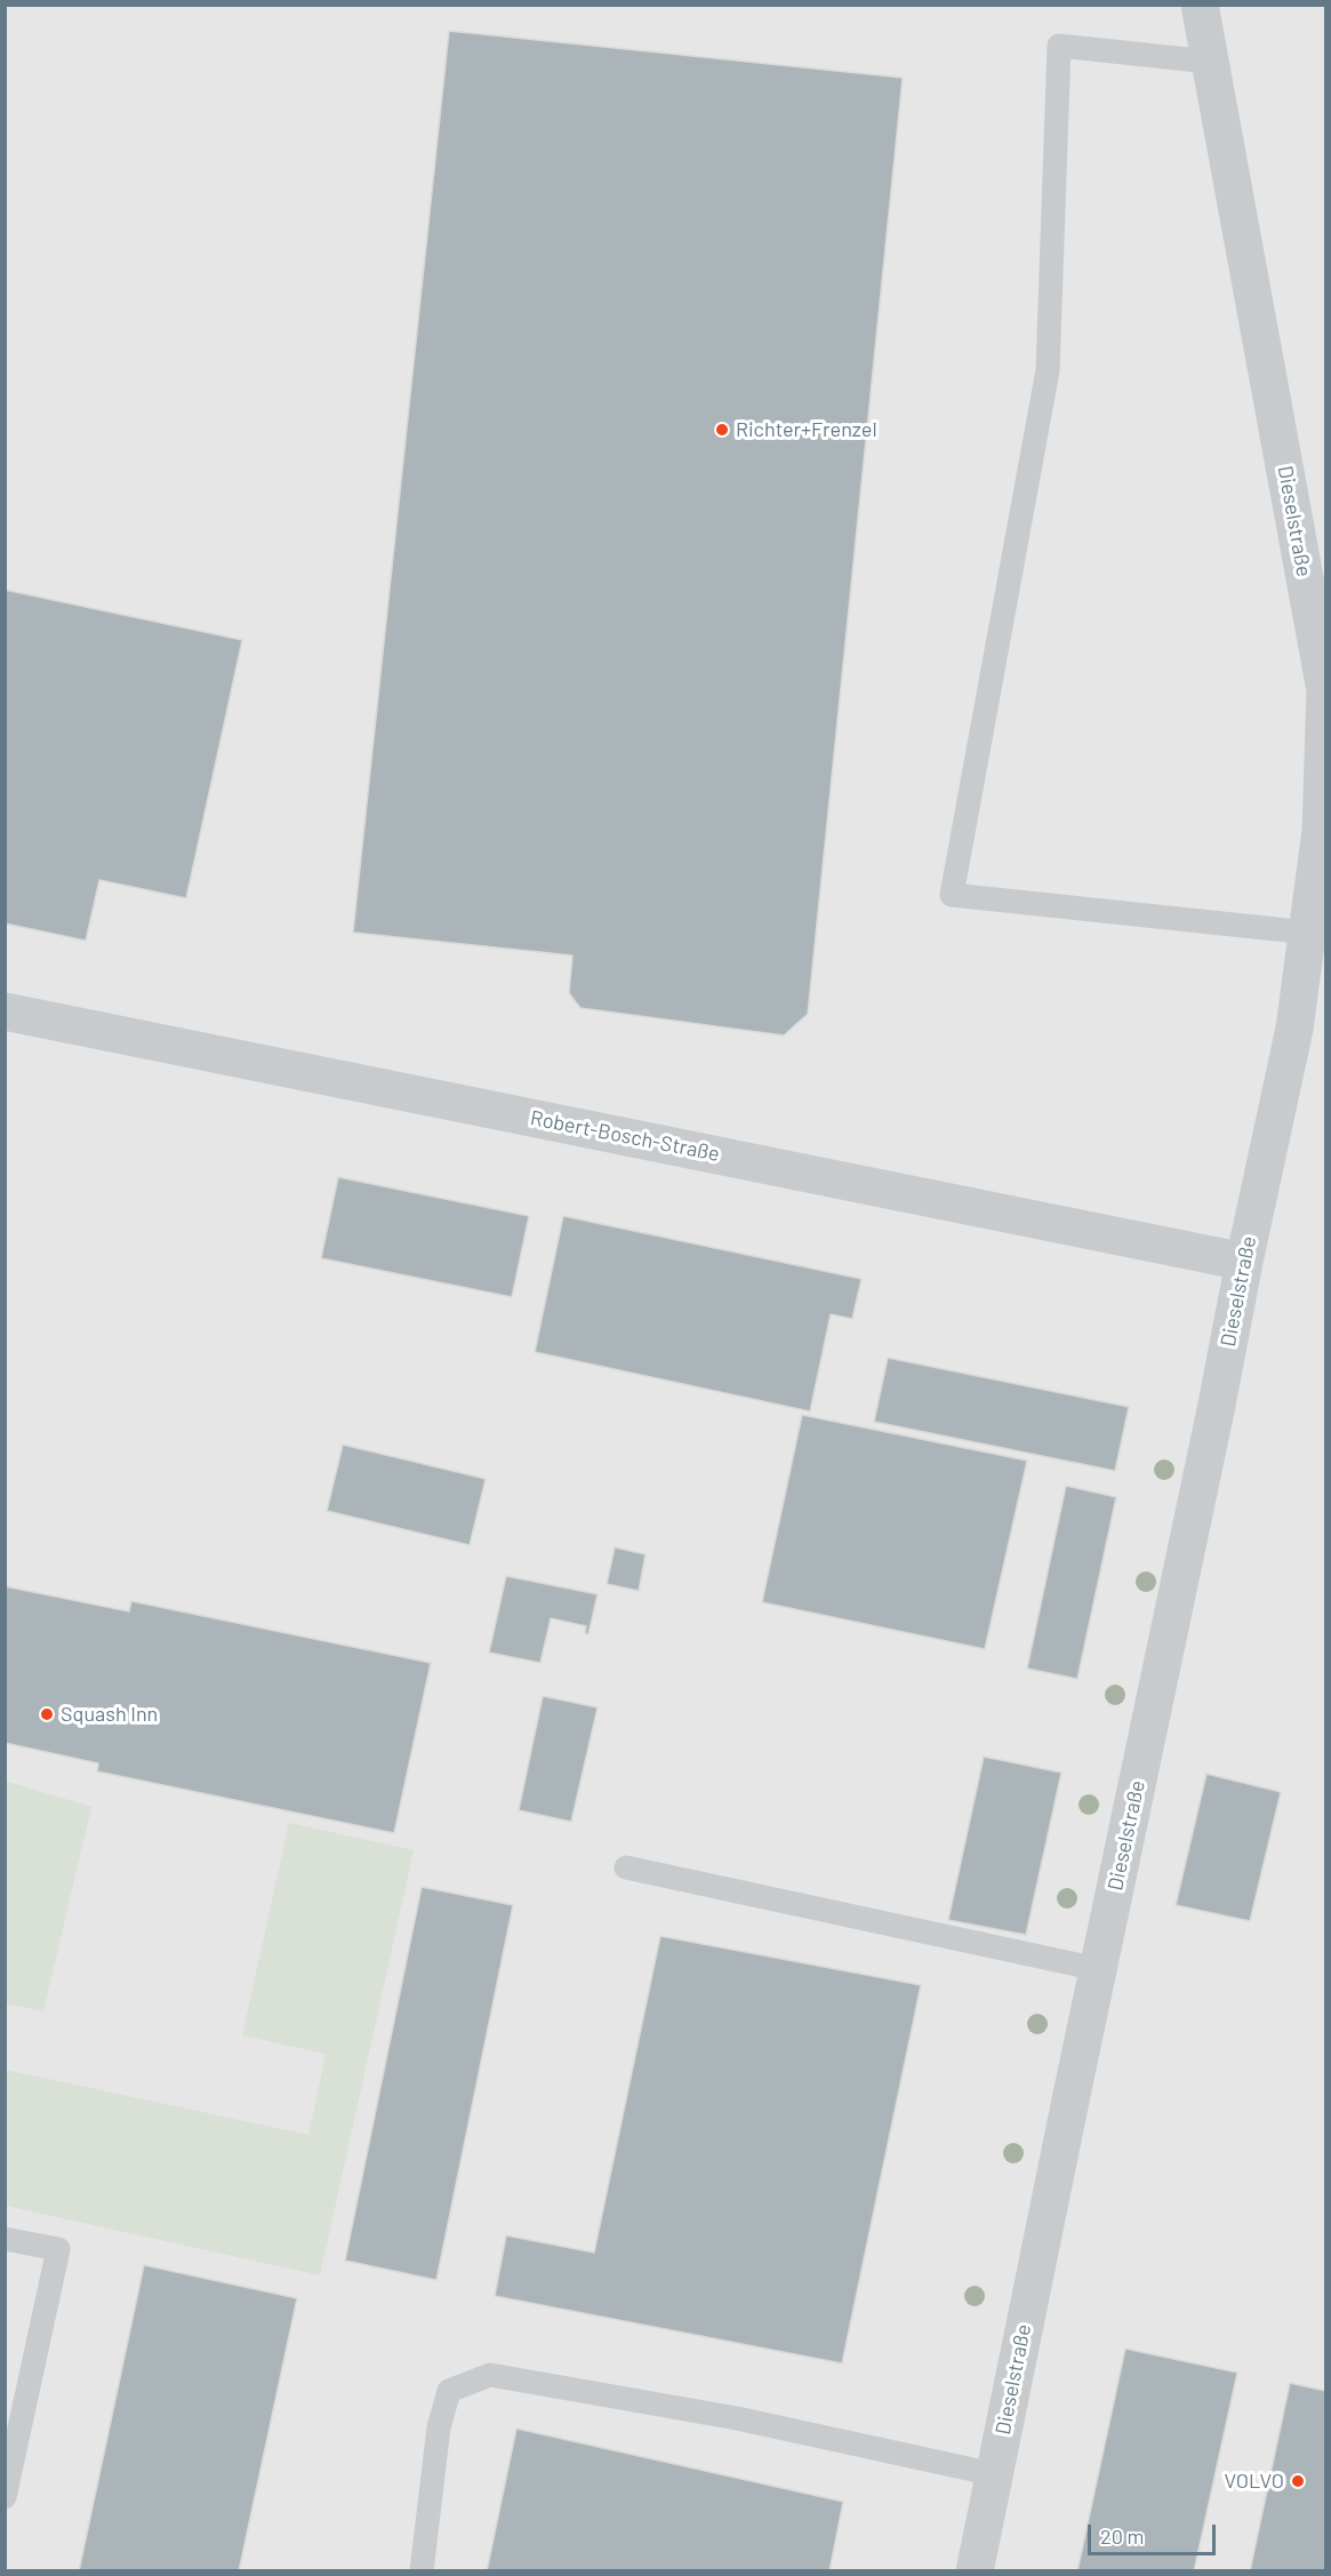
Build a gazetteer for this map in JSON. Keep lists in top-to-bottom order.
{
  "streets": {
    "street": ["Dieselstraße", "Robert-Bosch-Straße"]
  },
  "crossings": [
    ["Dieselstraße", "Robert-Bosch-Straße"]
  ],
  "places": ["Richter+Frenzel", "Squash Inn", "VOLVO"],
  "scale_bar": "20 m"
}
